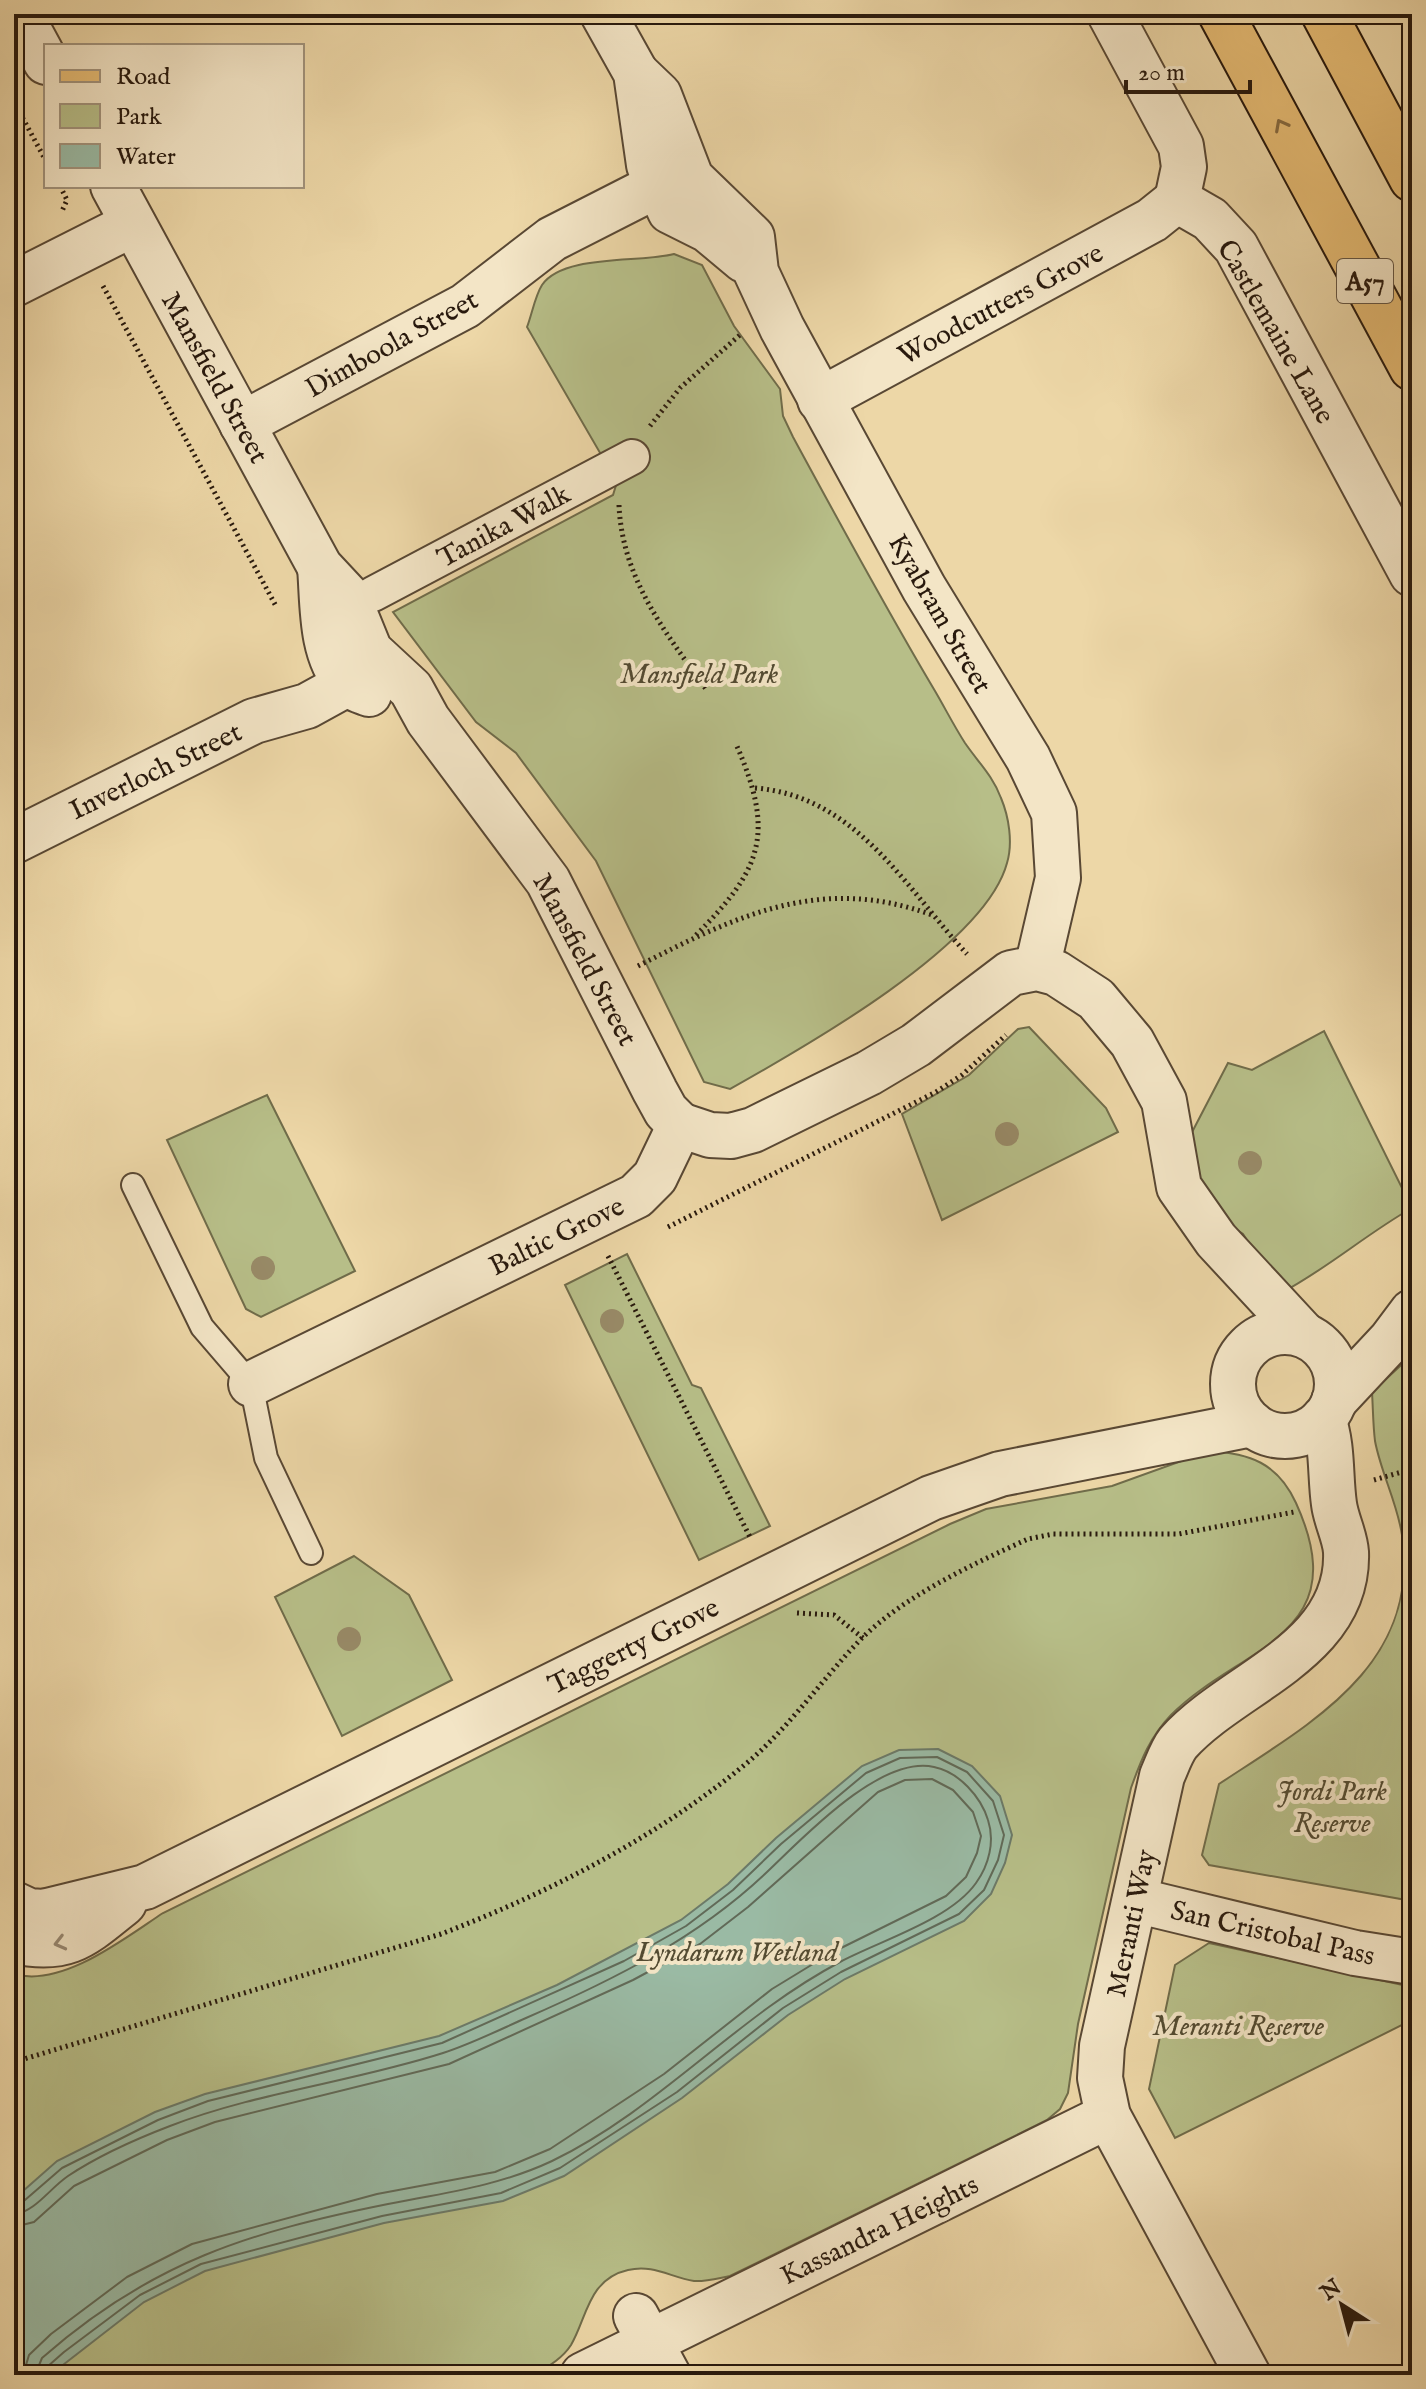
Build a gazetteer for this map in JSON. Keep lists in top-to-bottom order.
{
  "streets": {
    "main road": ["A57"],
    "street": [
      "Woodcutters Grove",
      "Castlemaine Lane",
      "Dimboola Street",
      "Mansfield Street",
      "Tanika Walk",
      "Kyabram Street",
      "Inverloch Street",
      "Baltic Grove",
      "Taggerty Grove",
      "Meranti Way",
      "San Cristobal Pass",
      "Kassandra Heights"
    ]
  },
  "crossings": [
    ["Woodcutters Grove", "Castlemaine Lane"],
    ["Woodcutters Grove", "Kyabram Street"],
    ["Dimboola Street", "Mansfield Street"],
    ["Dimboola Street", "Kyabram Street"],
    ["Mansfield Street", "Inverloch Street"],
    ["Mansfield Street", "Baltic Grove"],
    ["Taggerty Grove", "Meranti Way"],
    ["Meranti Way", "San Cristobal Pass"],
    ["Meranti Way", "Kassandra Heights"]
  ],
  "parks": [
    "Mansfield Park",
    "Jordi Park Reserve",
    "Lyndarum Wetland",
    "Meranti Reserve"
  ],
  "legend": ["Road", "Park", "Water"],
  "scale_bar": "20 m",
  "north": "top left"
}
